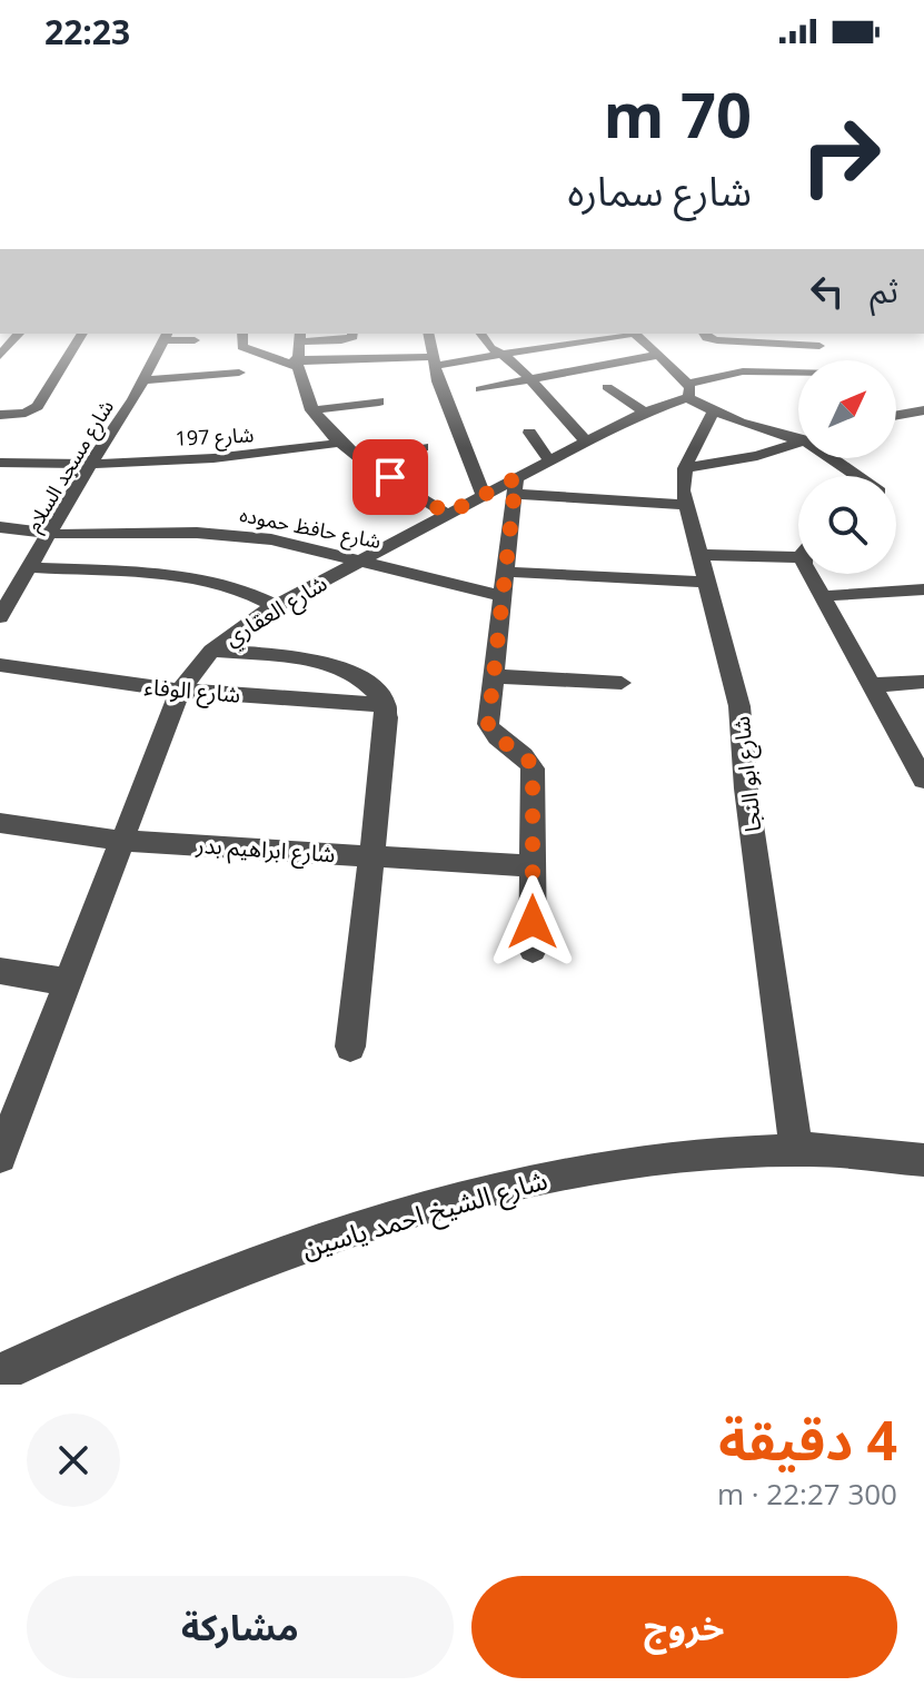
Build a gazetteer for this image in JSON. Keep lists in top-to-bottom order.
{
  "streets": {
    "street": [
      "شارع 197",
      "شارع مسجد السلام",
      "شارع حافظ حموده",
      "شارع العقاري",
      "شارع الوفاء",
      "شارع ابو النجا",
      "شارع ابراهيم بدر",
      "شارع الشيخ احمد ياسين"
    ]
  },
  "crossings": [
    ["شارع 197", "شارع مسجد السلام"],
    ["شارع مسجد السلام", "شارع حافظ حموده"],
    ["شارع حافظ حموده", "شارع العقاري"],
    ["شارع العقاري", "شارع الوفاء"],
    ["شارع العقاري", "شارع ابراهيم بدر"],
    ["شارع ابو النجا", "شارع الشيخ احمد ياسين"]
  ],
  "north": "top right",
  "page": {
    "status": "22:23",
    "turn": ["70 m", "شارع سماره"],
    "then": "ثم",
    "heading": ["4 دقيقة", "300 m · 22:27"],
    "buttons": ["خروج", "مشاركة"]
  }
}
